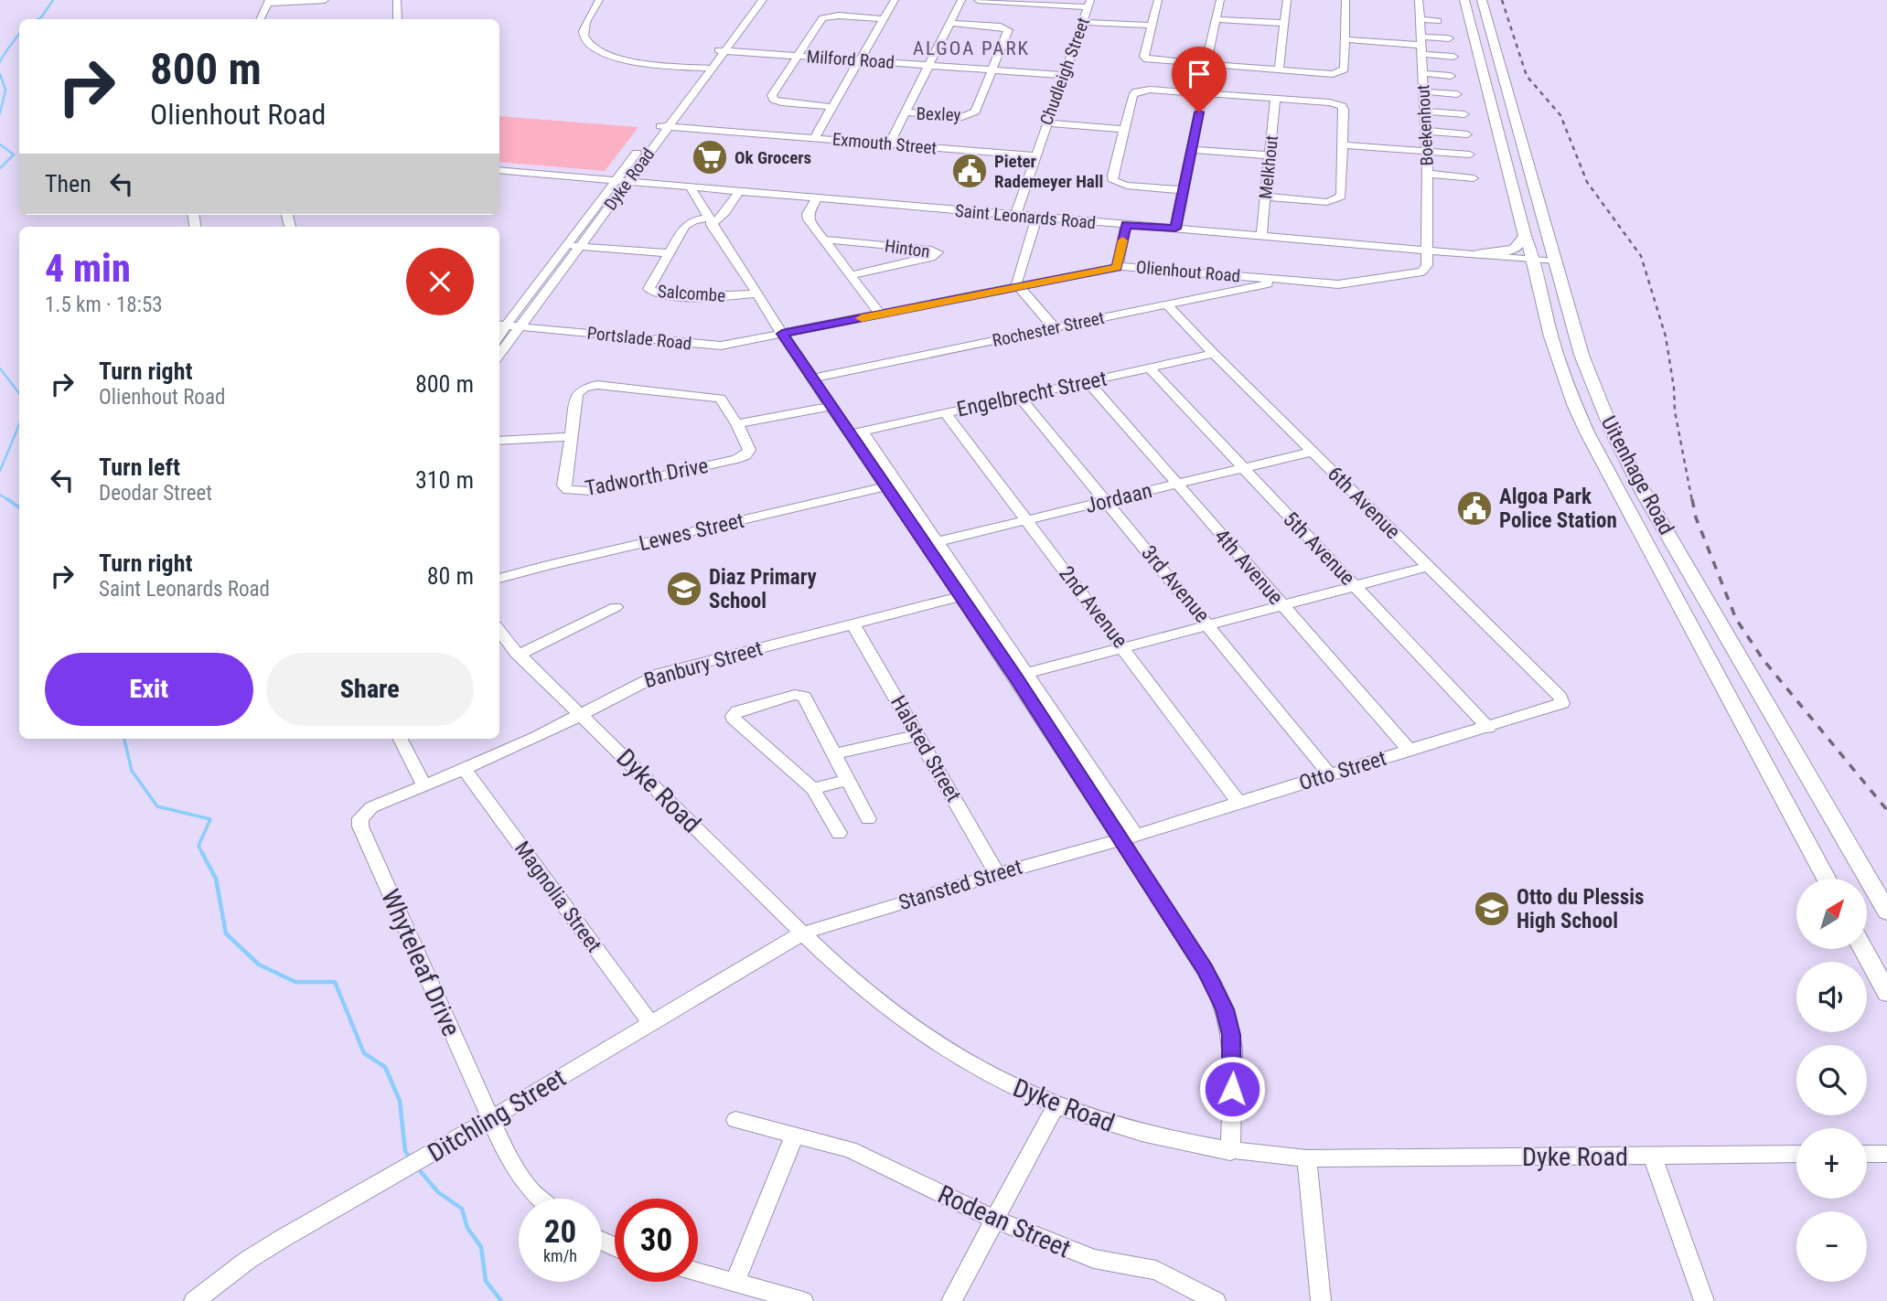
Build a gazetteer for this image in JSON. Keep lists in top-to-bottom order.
{
  "streets": {
    "main road": ["Uitenhage Road"],
    "street": [
      "Milford Road",
      "Chudleigh Street",
      "Bexley",
      "Boekenhout",
      "Exmouth Street",
      "Melkhout",
      "Dyke Road",
      "Saint Leonards Road",
      "Hinton",
      "Olienhout Road",
      "Salcombe",
      "Rochester Street",
      "Portslade Road",
      "Engelbrecht Street",
      "Tadworth Drive",
      "Jordaan",
      "6th Avenue",
      "Lewes Street",
      "5th Avenue",
      "4th Avenue",
      "3rd Avenue",
      "2nd Avenue",
      "Banbury Street",
      "Halsted Street",
      "Otto Street",
      "Stansted Street",
      "Magnolia Street",
      "Whyteleaf Drive",
      "Ditchling Street",
      "Rodean Street"
    ]
  },
  "crossings": [
    ["Milford Road", "Chudleigh Street"],
    ["Milford Road", "Bexley"],
    ["Milford Road", "Dyke Road"],
    ["Chudleigh Street", "Exmouth Street"],
    ["Chudleigh Street", "Saint Leonards Road"],
    ["Boekenhout", "Saint Leonards Road"],
    ["Boekenhout", "Olienhout Road"],
    ["Exmouth Street", "Dyke Road"],
    ["Melkhout", "Saint Leonards Road"],
    ["Dyke Road", "Saint Leonards Road"],
    ["Dyke Road", "Portslade Road"],
    ["Dyke Road", "Banbury Street"],
    ["Dyke Road", "Stansted Street"],
    ["Dyke Road", "Ditchling Street"],
    ["Saint Leonards Road", "Olienhout Road"],
    ["Saint Leonards Road", "Salcombe"],
    ["Saint Leonards Road", "Uitenhage Road"],
    ["Olienhout Road", "Rochester Street"],
    ["Olienhout Road", "Portslade Road"],
    ["Rochester Street", "6th Avenue"],
    ["Engelbrecht Street", "6th Avenue"],
    ["Engelbrecht Street", "5th Avenue"],
    ["Engelbrecht Street", "4th Avenue"],
    ["Engelbrecht Street", "3rd Avenue"],
    ["Engelbrecht Street", "2nd Avenue"],
    ["Jordaan", "6th Avenue"],
    ["Jordaan", "5th Avenue"],
    ["Jordaan", "4th Avenue"],
    ["Jordaan", "3rd Avenue"],
    ["Jordaan", "2nd Avenue"],
    ["6th Avenue", "Otto Street"],
    ["5th Avenue", "Otto Street"],
    ["4th Avenue", "Otto Street"],
    ["3rd Avenue", "Otto Street"],
    ["2nd Avenue", "Otto Street"],
    ["Banbury Street", "Halsted Street"],
    ["Banbury Street", "Magnolia Street"],
    ["Banbury Street", "Whyteleaf Drive"],
    ["Halsted Street", "Stansted Street"],
    ["Otto Street", "Stansted Street"],
    ["Stansted Street", "Ditchling Street"],
    ["Magnolia Street", "Ditchling Street"],
    ["Whyteleaf Drive", "Ditchling Street"]
  ],
  "districts": ["ALGOA PARK"],
  "places": {
    "supermarket": ["Ok Grocers"],
    "public building": ["Pieter Rademeyer Hall", "Algoa Park Police Station"],
    "school or university": ["Diaz Primary School", "Otto du Plessis High School"]
  },
  "north": "top right",
  "page": {
    "turn": ["800 m", "Olienhout Road"],
    "then": "Then",
    "heading": ["4 min", "1.5 km · 18:53"],
    "list": [
      {
        "name": "Turn right",
        "note": "Olienhout Road",
        "value": "800 m"
      },
      {
        "name": "Turn left",
        "note": "Deodar Street",
        "value": "310 m"
      },
      {
        "name": "Turn right",
        "note": "Saint Leonards Road",
        "value": "80 m"
      }
    ],
    "buttons": ["Exit", "Share"],
    "map_buttons": ["+", "−"],
    "speed": "20 km/h",
    "limit": "30"
  }
}
